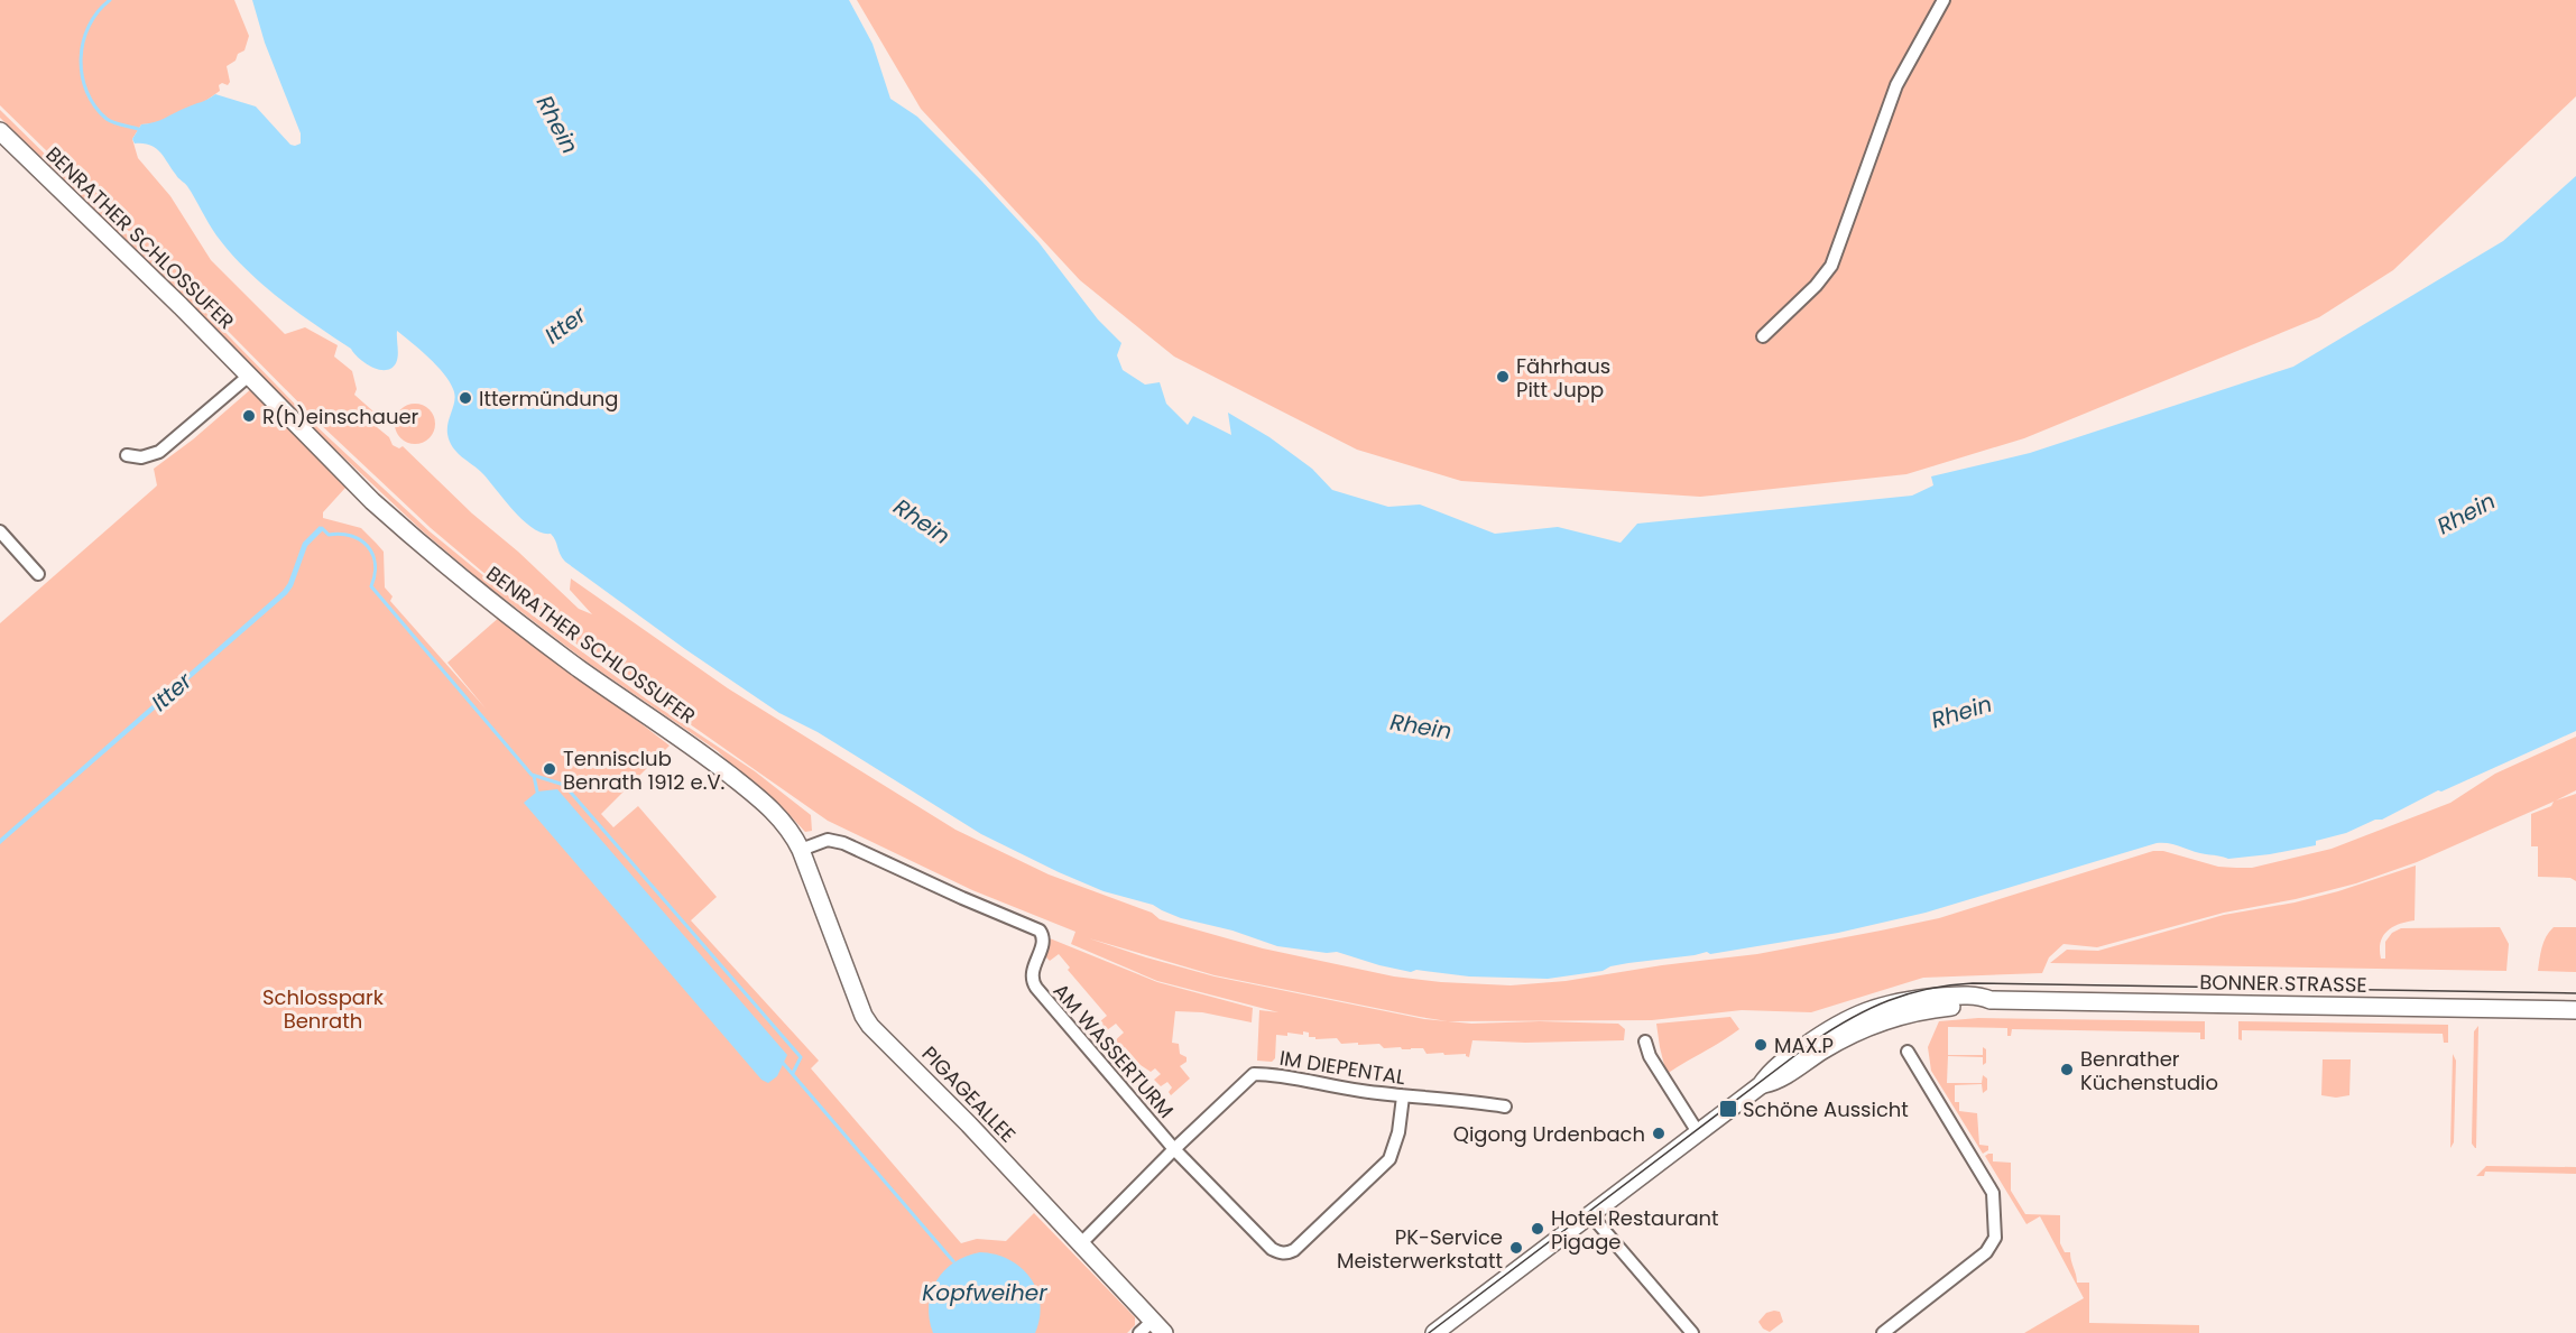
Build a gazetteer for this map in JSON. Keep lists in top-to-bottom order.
{
  "streets": {
    "street": [
      "BENRATHER SCHLOSSUFER",
      "BONNER STRASSE",
      "AM WASSERTURM",
      "IM DIEPENTAL",
      "PIGAGEALLEE"
    ]
  },
  "crossings": [
    ["BENRATHER SCHLOSSUFER", "AM WASSERTURM"],
    ["BENRATHER SCHLOSSUFER", "PIGAGEALLEE"],
    ["AM WASSERTURM", "IM DIEPENTAL"],
    ["AM WASSERTURM", "PIGAGEALLEE"],
    ["IM DIEPENTAL", "PIGAGEALLEE"]
  ],
  "water": ["Rhein", "Itter", "Kopfweiher"],
  "parks": ["Schlosspark Benrath"],
  "places": {
    "other": [
      "Fährhaus Pitt Jupp",
      "Ittermündung",
      "R(h)einschauer",
      "Tennisclub Benrath 1912 e.V.",
      "MAX.P",
      "Benrather Küchenstudio",
      "Qigong Urdenbach",
      "Hotel Restaurant Pigage",
      "PK-Service Meisterwerkstatt"
    ],
    "transit": ["Schöne Aussicht"]
  }
}
